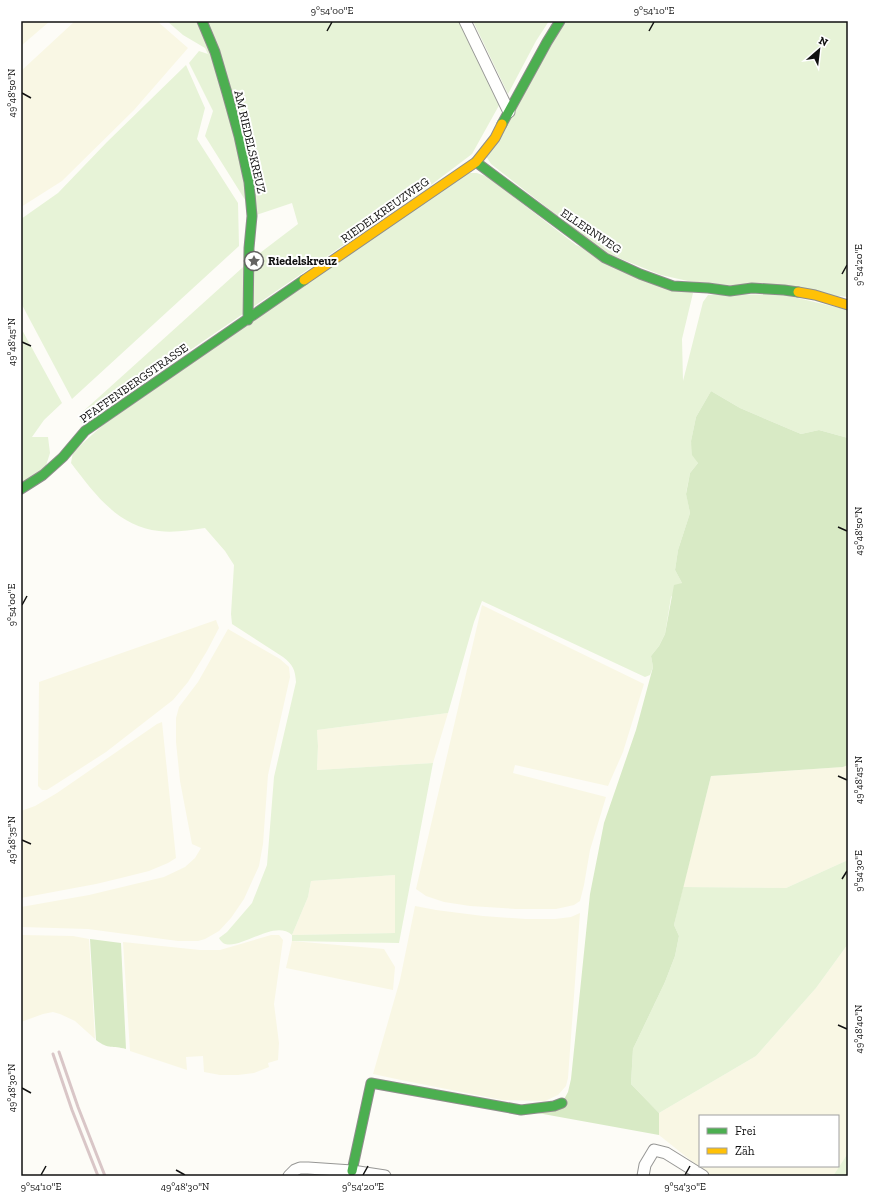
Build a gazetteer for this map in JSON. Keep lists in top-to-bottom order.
{
  "streets": {
    "street": [
      "AM RIEDELSKREUZ",
      "RIEDELKREUZWEG",
      "ELLERNWEG",
      "PFAFFENBERGSTRASSE"
    ]
  },
  "crossings": [
    ["AM RIEDELSKREUZ", "RIEDELKREUZWEG"],
    ["AM RIEDELSKREUZ", "PFAFFENBERGSTRASSE"],
    ["RIEDELKREUZWEG", "ELLERNWEG"],
    ["RIEDELKREUZWEG", "PFAFFENBERGSTRASSE"]
  ],
  "places": {
    "place": ["Riedelskreuz"]
  },
  "legend": ["Frei", "Zäh"],
  "north": "top right",
  "coordinates": [
    "9°54'00\"E",
    "9°54'10\"E",
    "49°48'50\"N",
    "9°54'20\"E",
    "49°48'45\"N",
    "49°48'35\"N",
    "9°54'30\"E",
    "49°48'40\"N",
    "49°48'30\"N"
  ]
}
